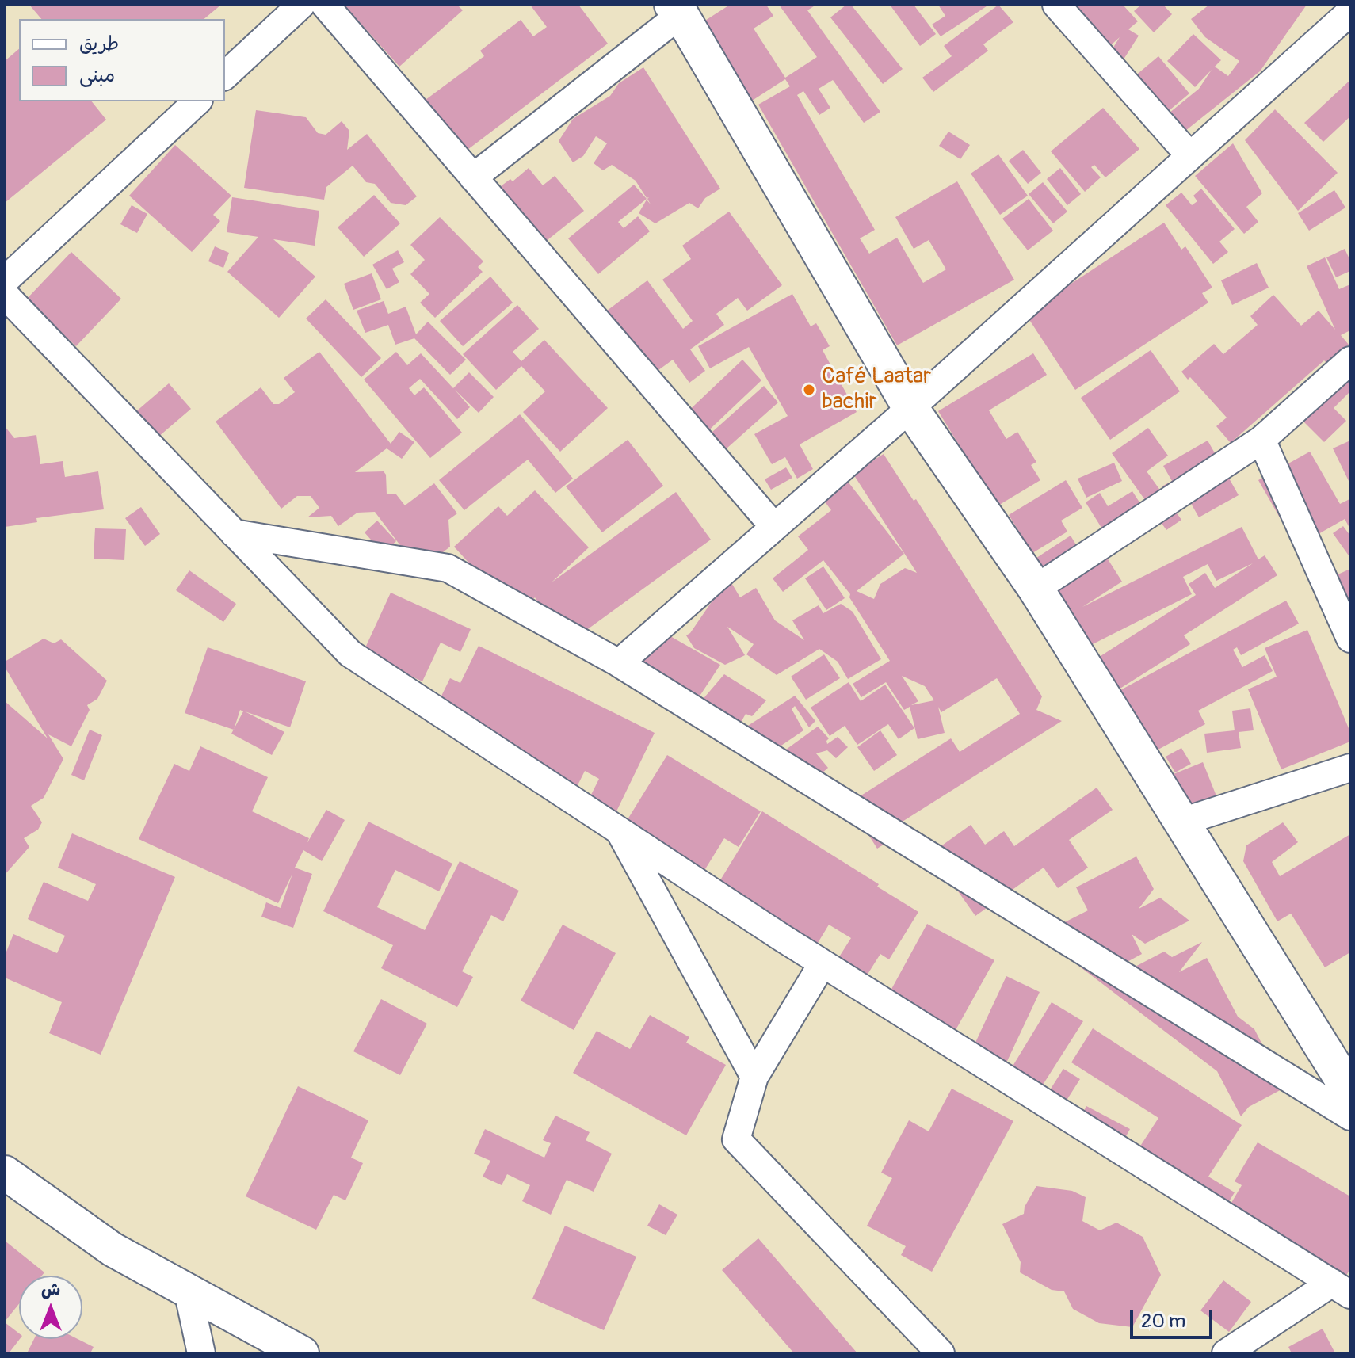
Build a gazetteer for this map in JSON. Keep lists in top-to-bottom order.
{
  "places": ["Café Laatar bachir"],
  "legend": ["طريق", "مبنى"],
  "scale_bar": "20 m",
  "north": "top"
}
